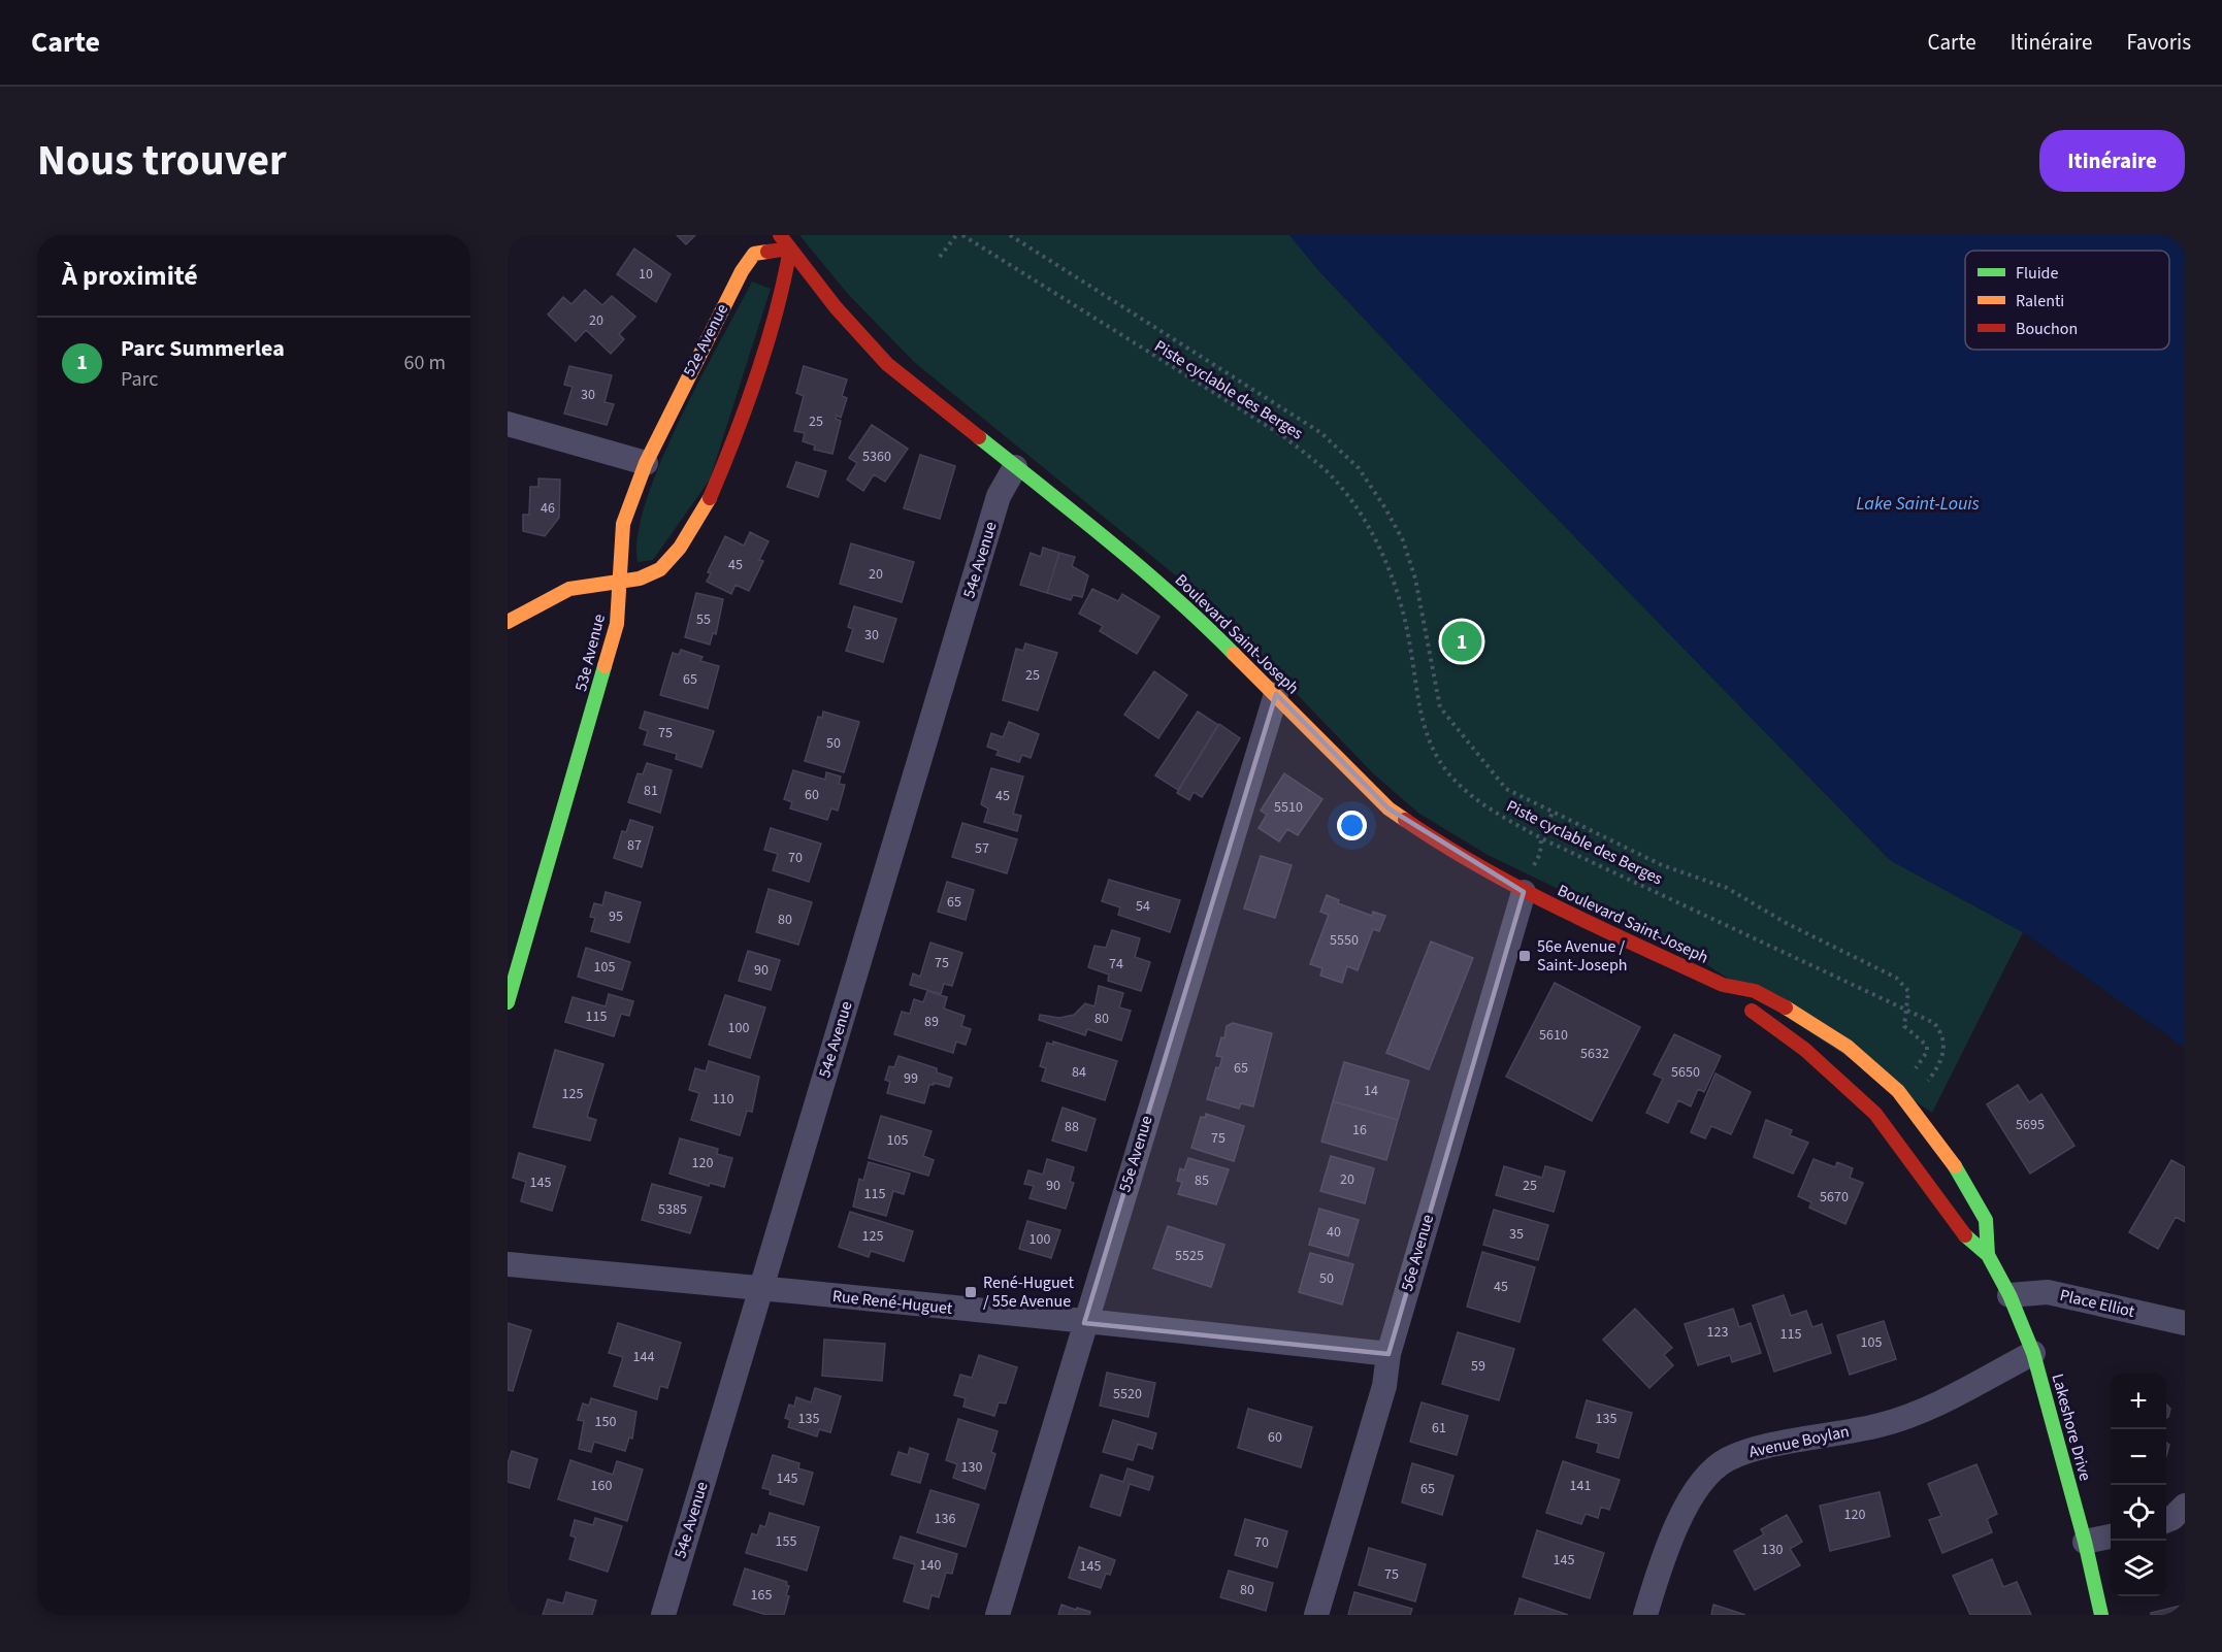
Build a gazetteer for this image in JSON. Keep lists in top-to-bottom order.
{
  "streets": {
    "street": [
      "52e Avenue",
      "54e Avenue",
      "Boulevard Saint-Joseph",
      "53e Avenue",
      "55e Avenue",
      "56e Avenue",
      "Rue René-Huguet",
      "Place Elliot",
      "Lakeshore Drive",
      "Avenue Boylan"
    ],
    "path": ["Piste cyclable des Berges"]
  },
  "crossings": [
    ["52e Avenue", "Boulevard Saint-Joseph"],
    ["52e Avenue", "53e Avenue"],
    ["54e Avenue", "Boulevard Saint-Joseph"],
    ["54e Avenue", "Rue René-Huguet"],
    ["Boulevard Saint-Joseph", "55e Avenue"],
    ["Boulevard Saint-Joseph", "56e Avenue"],
    ["Boulevard Saint-Joseph", "Lakeshore Drive"],
    ["55e Avenue", "Rue René-Huguet"],
    ["56e Avenue", "Rue René-Huguet"],
    ["Place Elliot", "Lakeshore Drive"],
    ["Lakeshore Drive", "Avenue Boylan"]
  ],
  "water": ["Lake Saint-Louis"],
  "places": {
    "transit": ["56e Avenue / Saint-Joseph", "René-Huguet / 55e Avenue"]
  },
  "house_numbers": [
    "10",
    "20",
    "30",
    "25",
    "5360",
    "46",
    "45",
    "20",
    "55",
    "30",
    "25",
    "65",
    "75",
    "50",
    "81",
    "60",
    "45",
    "5510",
    "87",
    "57",
    "70",
    "65",
    "54",
    "95",
    "80",
    "5550",
    "75",
    "74",
    "105",
    "90",
    "115",
    "80",
    "89",
    "100",
    "5610",
    "5632",
    "65",
    "84",
    "5650",
    "99",
    "14",
    "125",
    "110",
    "5695",
    "88",
    "16",
    "75",
    "105",
    "120",
    "20",
    "85",
    "145",
    "90",
    "25",
    "115",
    "5670",
    "5385",
    "40",
    "35",
    "125",
    "100",
    "5525",
    "50",
    "45",
    "123",
    "115",
    "105",
    "144",
    "59",
    "5520",
    "135",
    "135",
    "150",
    "61",
    "60",
    "130",
    "145",
    "160",
    "141",
    "65",
    "120",
    "136",
    "155",
    "70",
    "130",
    "145",
    "140",
    "145",
    "75",
    "80",
    "165"
  ],
  "legend": ["Fluide", "Ralenti", "Bouchon"],
  "page": {
    "header": "Carte",
    "nav": ["Carte", "Itinéraire", "Favoris"],
    "title": "Nous trouver",
    "buttons": "Itinéraire",
    "heading": "À proximité",
    "list": [
      {
        "mark": "1",
        "name": "Parc Summerlea",
        "note": "Parc",
        "value": "60 m"
      }
    ],
    "pins": "1",
    "map_buttons": ["+", "−"]
  }
}
